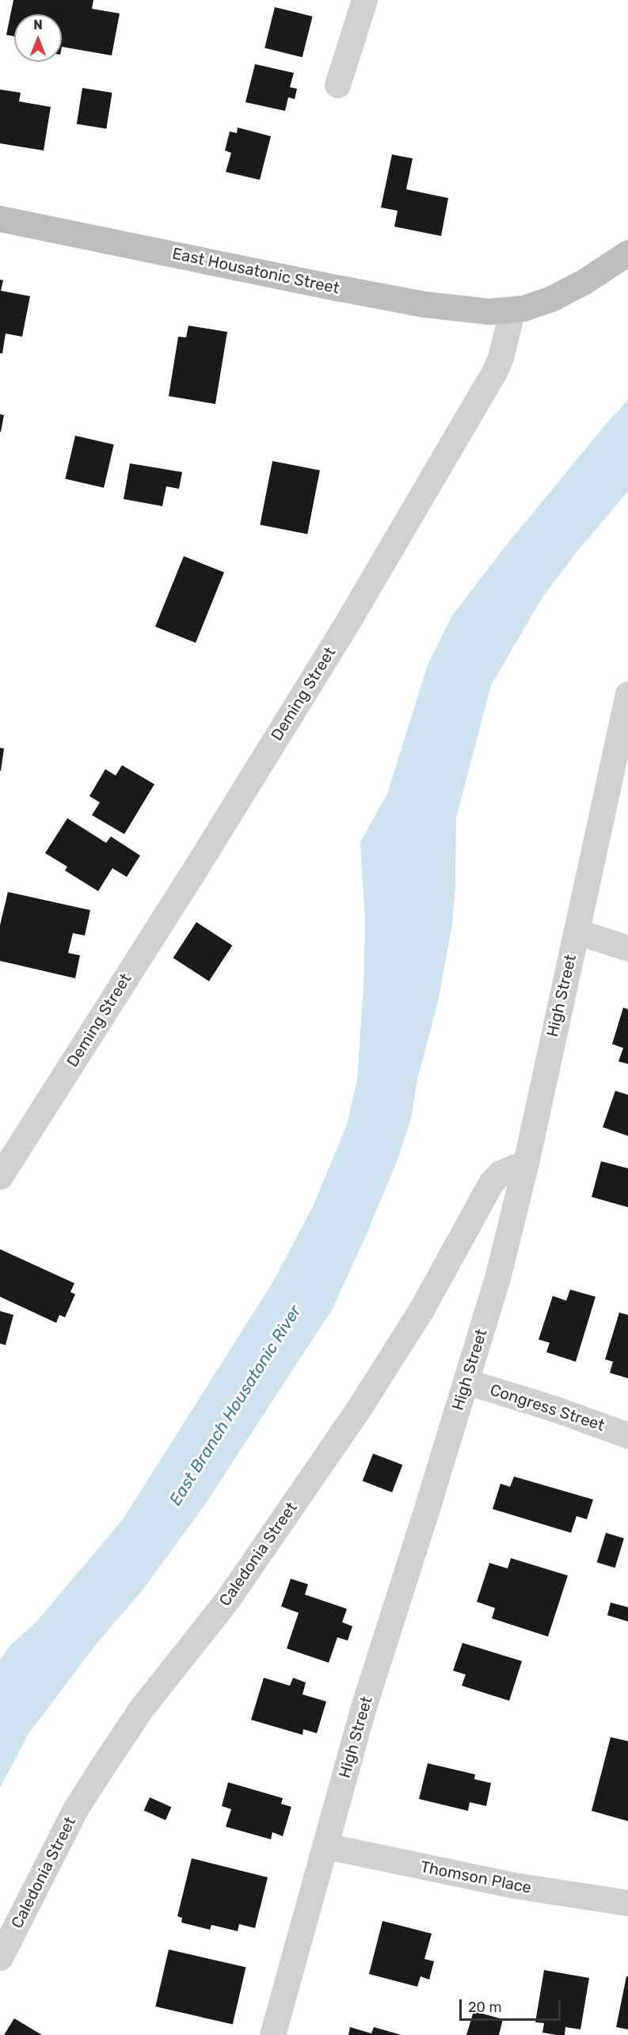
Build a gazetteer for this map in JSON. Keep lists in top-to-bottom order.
{
  "streets": {
    "street": [
      "East Housatonic Street",
      "Deming Street",
      "High Street",
      "Congress Street",
      "Caledonia Street",
      "Thomson Place"
    ]
  },
  "crossings": [
    ["East Housatonic Street", "Deming Street"],
    ["High Street", "Congress Street"],
    ["High Street", "Caledonia Street"],
    ["High Street", "Thomson Place"]
  ],
  "water": ["East Branch Housatonic River"],
  "scale_bar": "20 m",
  "north": "top"
}
